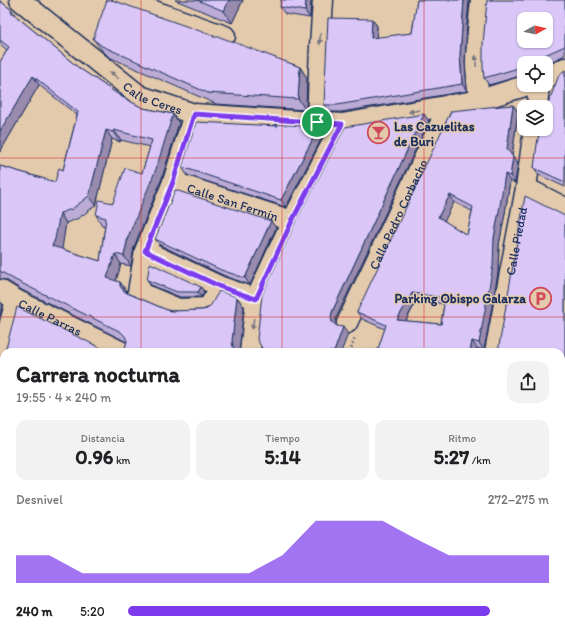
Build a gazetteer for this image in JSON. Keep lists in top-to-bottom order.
{
  "streets": {
    "street": [
      "Calle Ceres",
      "Calle San Fermín",
      "Calle Pedro Corbacho",
      "Calle Piedad",
      "Calle Parras"
    ]
  },
  "crossings": [
    ["Calle Ceres", "Calle Pedro Corbacho"]
  ],
  "one_way": ["Calle Ceres"],
  "places": {
    "bar": ["Las Cazuelitas de Buri"],
    "parking": ["Parking Obispo Galarza"]
  },
  "north": "right",
  "page": {
    "heading": ["Carrera nocturna", "19:55 · 4 × 240 m"],
    "stats": [
      ["Distancia", "0.96 km"],
      ["Tiempo", "5:14"],
      ["Ritmo", "5:27 /km"]
    ],
    "chart": ["Desnivel", "272–275 m"],
    "list": [
      {
        "name": "240 m",
        "note": "5:20"
      }
    ]
  }
}
